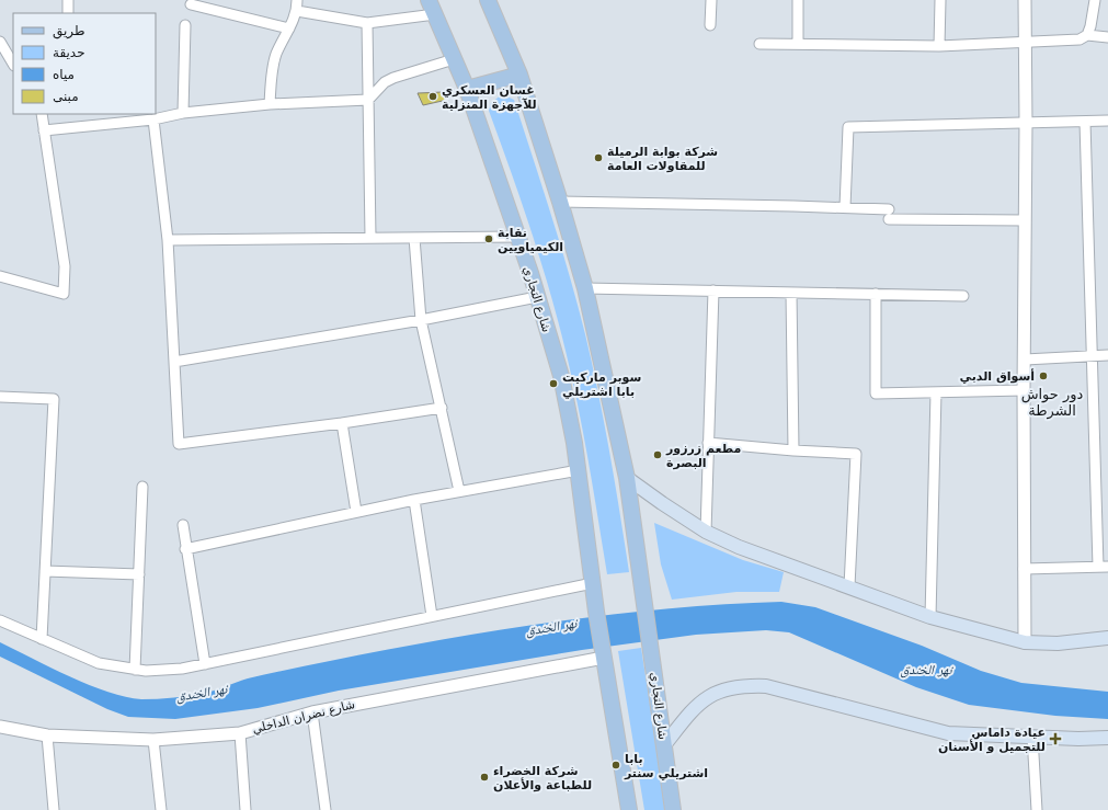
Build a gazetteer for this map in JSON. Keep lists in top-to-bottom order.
{
  "streets": {
    "main road": ["شارع التجاري"],
    "street": ["شارع نضران الداخلي"]
  },
  "crossings": [
    ["شارع التجاري", "شارع نضران الداخلي"]
  ],
  "districts": ["دور حواش الشرطة"],
  "water": ["نهر الخندق"],
  "places": {
    "other": [
      "غسان العسكري للآجهزة المنزلية",
      "شركة بوابة الرميلة للمقاولات العامة",
      "نقابة الكيمياويين",
      "أسواق الدبي",
      "سوبر ماركيت بابا اشتريلي",
      "مطعم زرزور البصرة",
      "بابا اشتريلي سنتر",
      "شركة الخضراء للطباعة والأعلان"
    ],
    "health": ["عيادة داماس للتجميل و الأسنان"]
  },
  "legend": [
    "طريق",
    "حديقة",
    "مياه",
    "مبنى"
  ]
}
